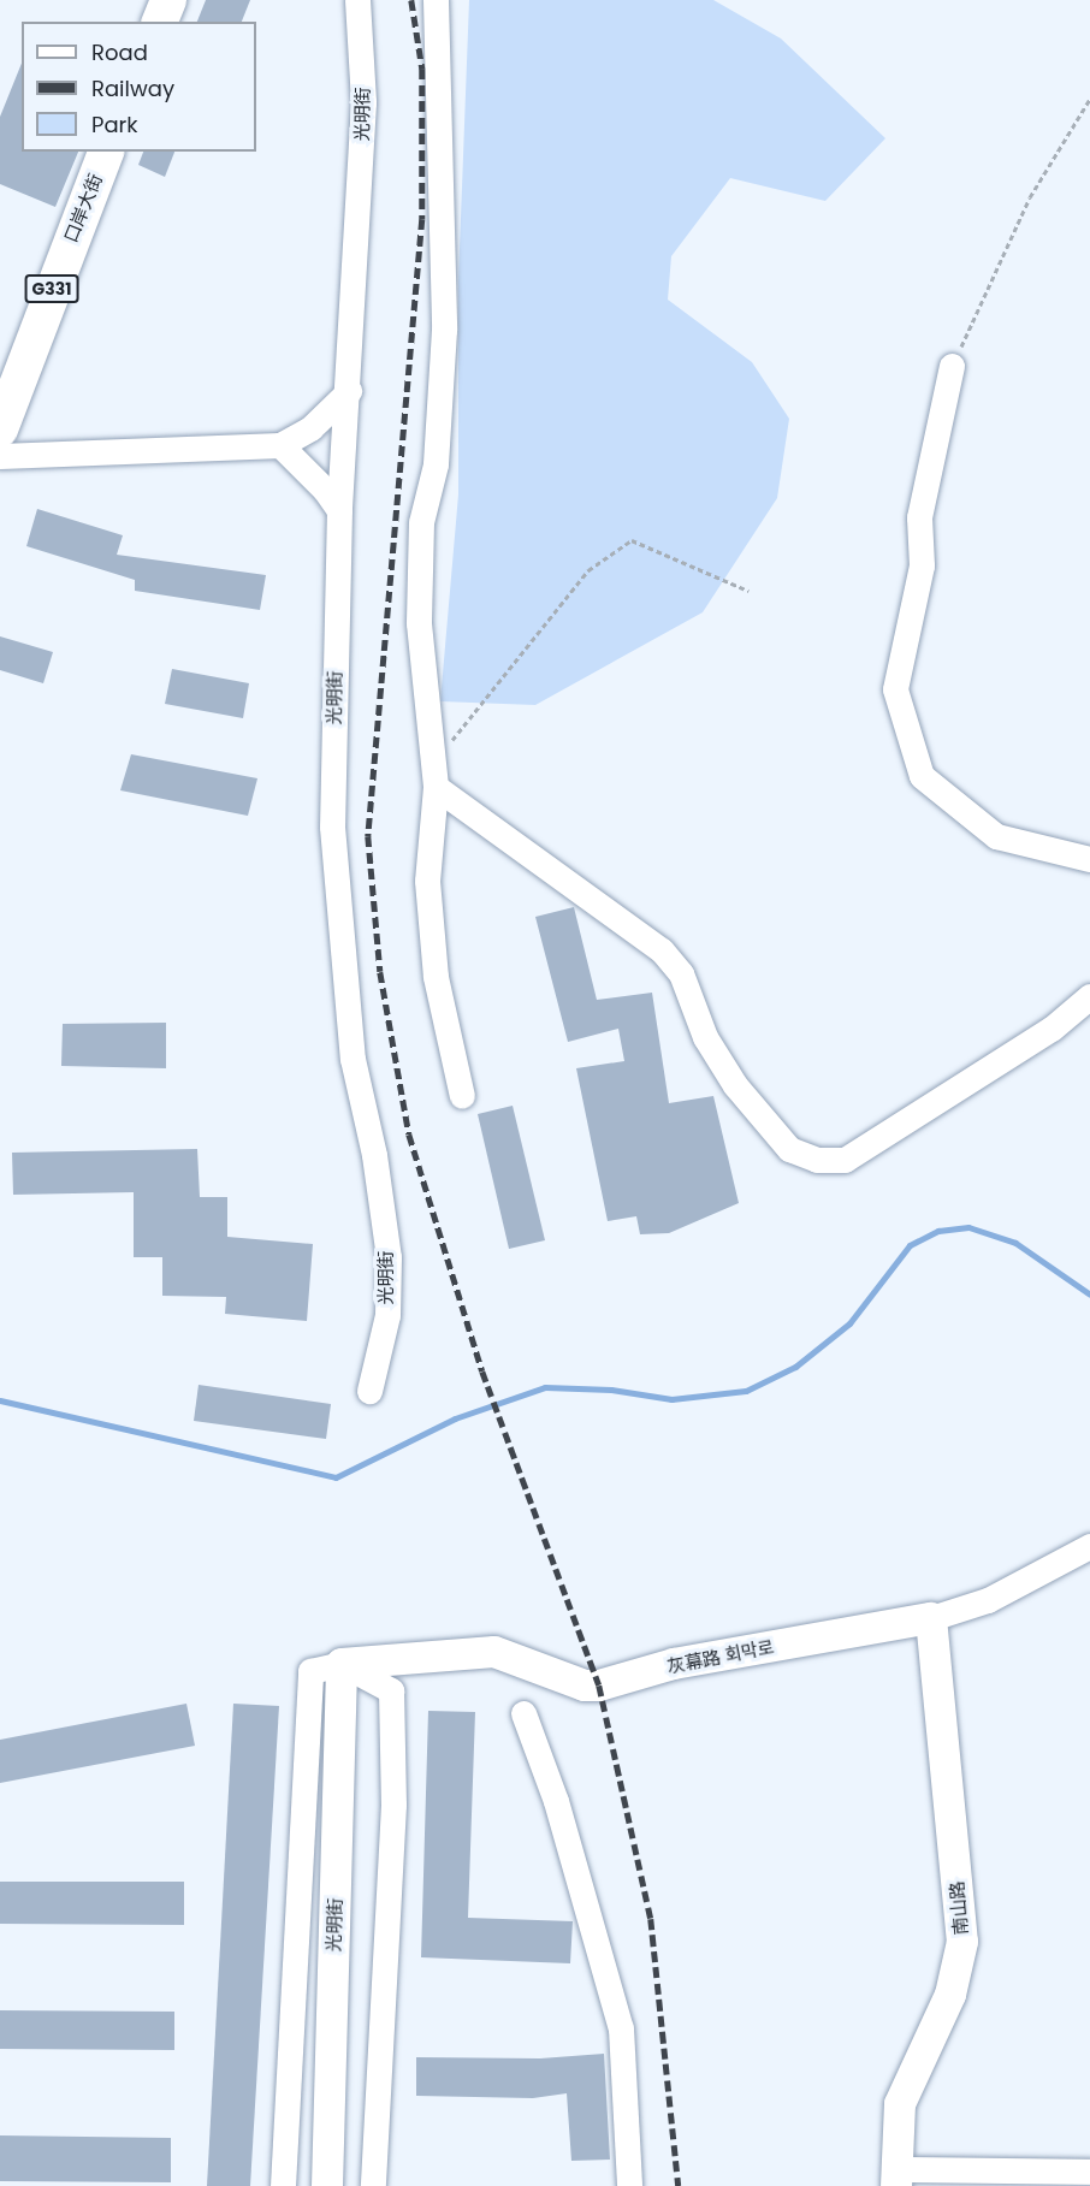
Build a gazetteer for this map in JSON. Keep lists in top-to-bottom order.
{
  "streets": {
    "highway": ["口岸大街", "G331"],
    "main road": ["光明街", "灰幕路 회막로", "南山路"]
  },
  "crossings": [
    ["光明街", "灰幕路 회막로"],
    ["灰幕路 회막로", "南山路"]
  ],
  "legend": ["Road", "Railway", "Park"]
}
